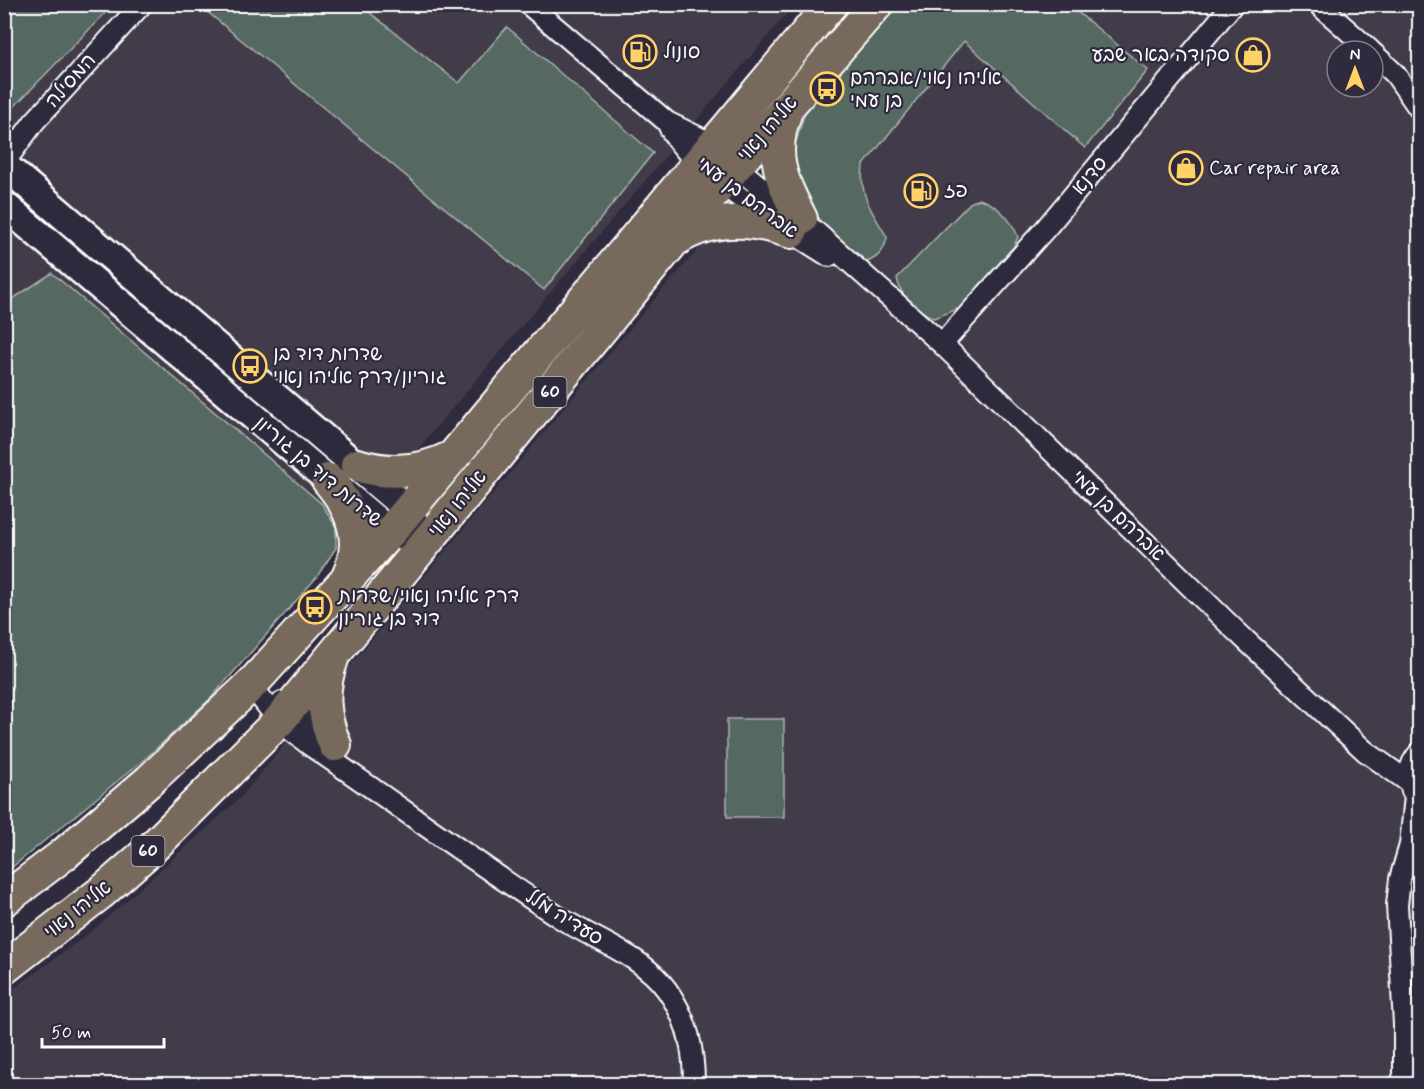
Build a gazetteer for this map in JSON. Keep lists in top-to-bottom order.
{
  "streets": {
    "highway": ["אליהו נאוי", "60"],
    "main road": ["שדרות דוד בן גוריון"],
    "street": [
      "המסילה",
      "סדנא",
      "אברהם בן עמי",
      "סעדיה מלל"
    ]
  },
  "crossings": [
    ["המסילה", "שדרות דוד בן גוריון"],
    ["אליהו נאוי", "אברהם בן עמי"],
    ["אליהו נאוי", "שדרות דוד בן גוריון"],
    ["אליהו נאוי", "סעדיה מלל"],
    ["סדנא", "אברהם בן עמי"]
  ],
  "places": {
    "fuel station": ["סונול", "פז"],
    "shop": ["סקודה באר שבע", "Car repair area"],
    "bus stop": ["אליהו נאוי/אברהם בן עמי", "שדרות דוד בן גוריון/דרך אליהו נאוי", "דרך אליהו נאוי/שדרות דוד בן גוריון"]
  },
  "scale_bar": "50 m",
  "north": "top"
}
